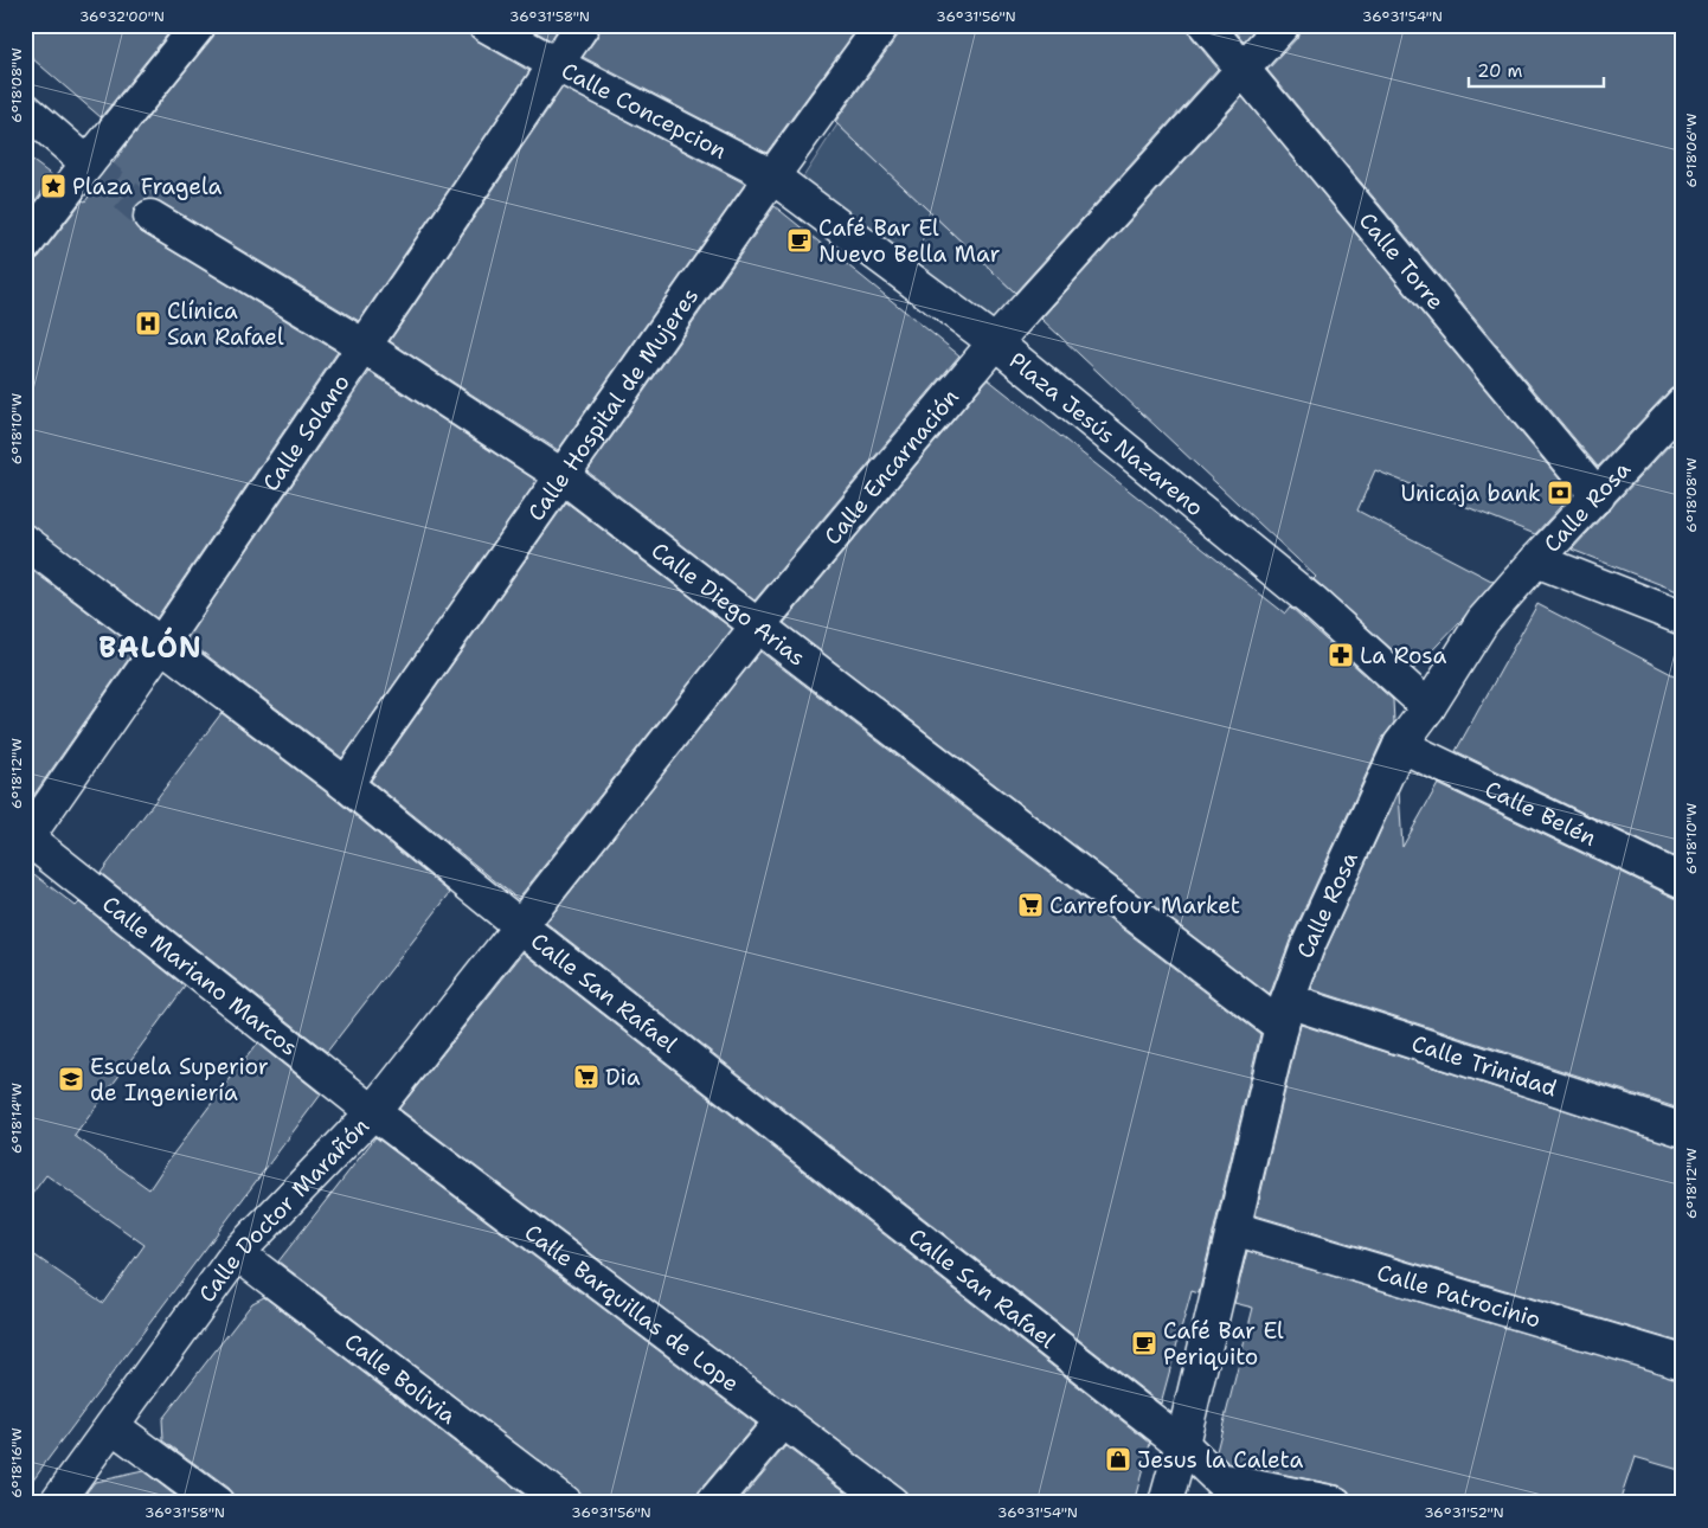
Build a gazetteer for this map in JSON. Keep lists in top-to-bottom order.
{
  "streets": {
    "street": [
      "Calle Concepcion",
      "Calle Torre",
      "Calle Hospital de Mujeres",
      "Calle Solano",
      "Plaza Jesús Nazareno",
      "Calle Encarnación",
      "Calle Rosa",
      "Calle Diego Arias",
      "Calle Belén",
      "Calle Mariano Marcos",
      "Calle San Rafael",
      "Calle Trinidad",
      "Calle Doctor Marañón",
      "Calle Patrocinio",
      "Calle Barquillas de Lope",
      "Calle Bolivia"
    ]
  },
  "crossings": [
    ["Calle Concepcion", "Calle Hospital de Mujeres"],
    ["Calle Concepcion", "Calle Solano"],
    ["Calle Concepcion", "Plaza Jesús Nazareno"],
    ["Calle Torre", "Calle Encarnación"],
    ["Calle Torre", "Calle Rosa"],
    ["Calle Hospital de Mujeres", "Plaza Jesús Nazareno"],
    ["Calle Hospital de Mujeres", "Calle Diego Arias"],
    ["Calle Hospital de Mujeres", "Calle San Rafael"],
    ["Calle Solano", "Calle Diego Arias"],
    ["Calle Solano", "Calle Mariano Marcos"],
    ["Calle Solano", "Calle San Rafael"],
    ["Plaza Jesús Nazareno", "Calle Encarnación"],
    ["Plaza Jesús Nazareno", "Calle Rosa"],
    ["Calle Encarnación", "Calle Diego Arias"],
    ["Calle Encarnación", "Calle San Rafael"],
    ["Calle Encarnación", "Calle Doctor Marañón"],
    ["Calle Rosa", "Calle Diego Arias"],
    ["Calle Rosa", "Calle Belén"],
    ["Calle Rosa", "Calle San Rafael"],
    ["Calle Rosa", "Calle Trinidad"],
    ["Calle Rosa", "Calle Patrocinio"],
    ["Calle Diego Arias", "Calle Trinidad"],
    ["Calle Mariano Marcos", "Calle Doctor Marañón"],
    ["Calle Mariano Marcos", "Calle Barquillas de Lope"],
    ["Calle San Rafael", "Calle Doctor Marañón"],
    ["Calle Doctor Marañón", "Calle Barquillas de Lope"],
    ["Calle Doctor Marañón", "Calle Bolivia"]
  ],
  "districts": ["BALÓN"],
  "places": {
    "place": ["Plaza Fragela"],
    "cafe": ["Café Bar El Nuevo Bella Mar", "Café Bar El Periquito"],
    "hospital": ["Clínica San Rafael"],
    "bank": ["Unicaja bank"],
    "pharmacy": ["La Rosa"],
    "supermarket": ["Carrefour Market", "Dia"],
    "school or university": ["Escuela Superior de Ingeniería"],
    "shop": ["Jesus la Caleta"]
  },
  "scale_bar": "20 m",
  "coordinates": [
    "36°32'00\"N",
    "36°31'58\"N",
    "36°31'56\"N",
    "36°31'54\"N",
    "6°18'08\"W",
    "6°18'06\"W",
    "6°18'10\"W",
    "6°18'12\"W",
    "6°18'14\"W",
    "6°18'16\"W",
    "36°31'52\"N"
  ]
}
